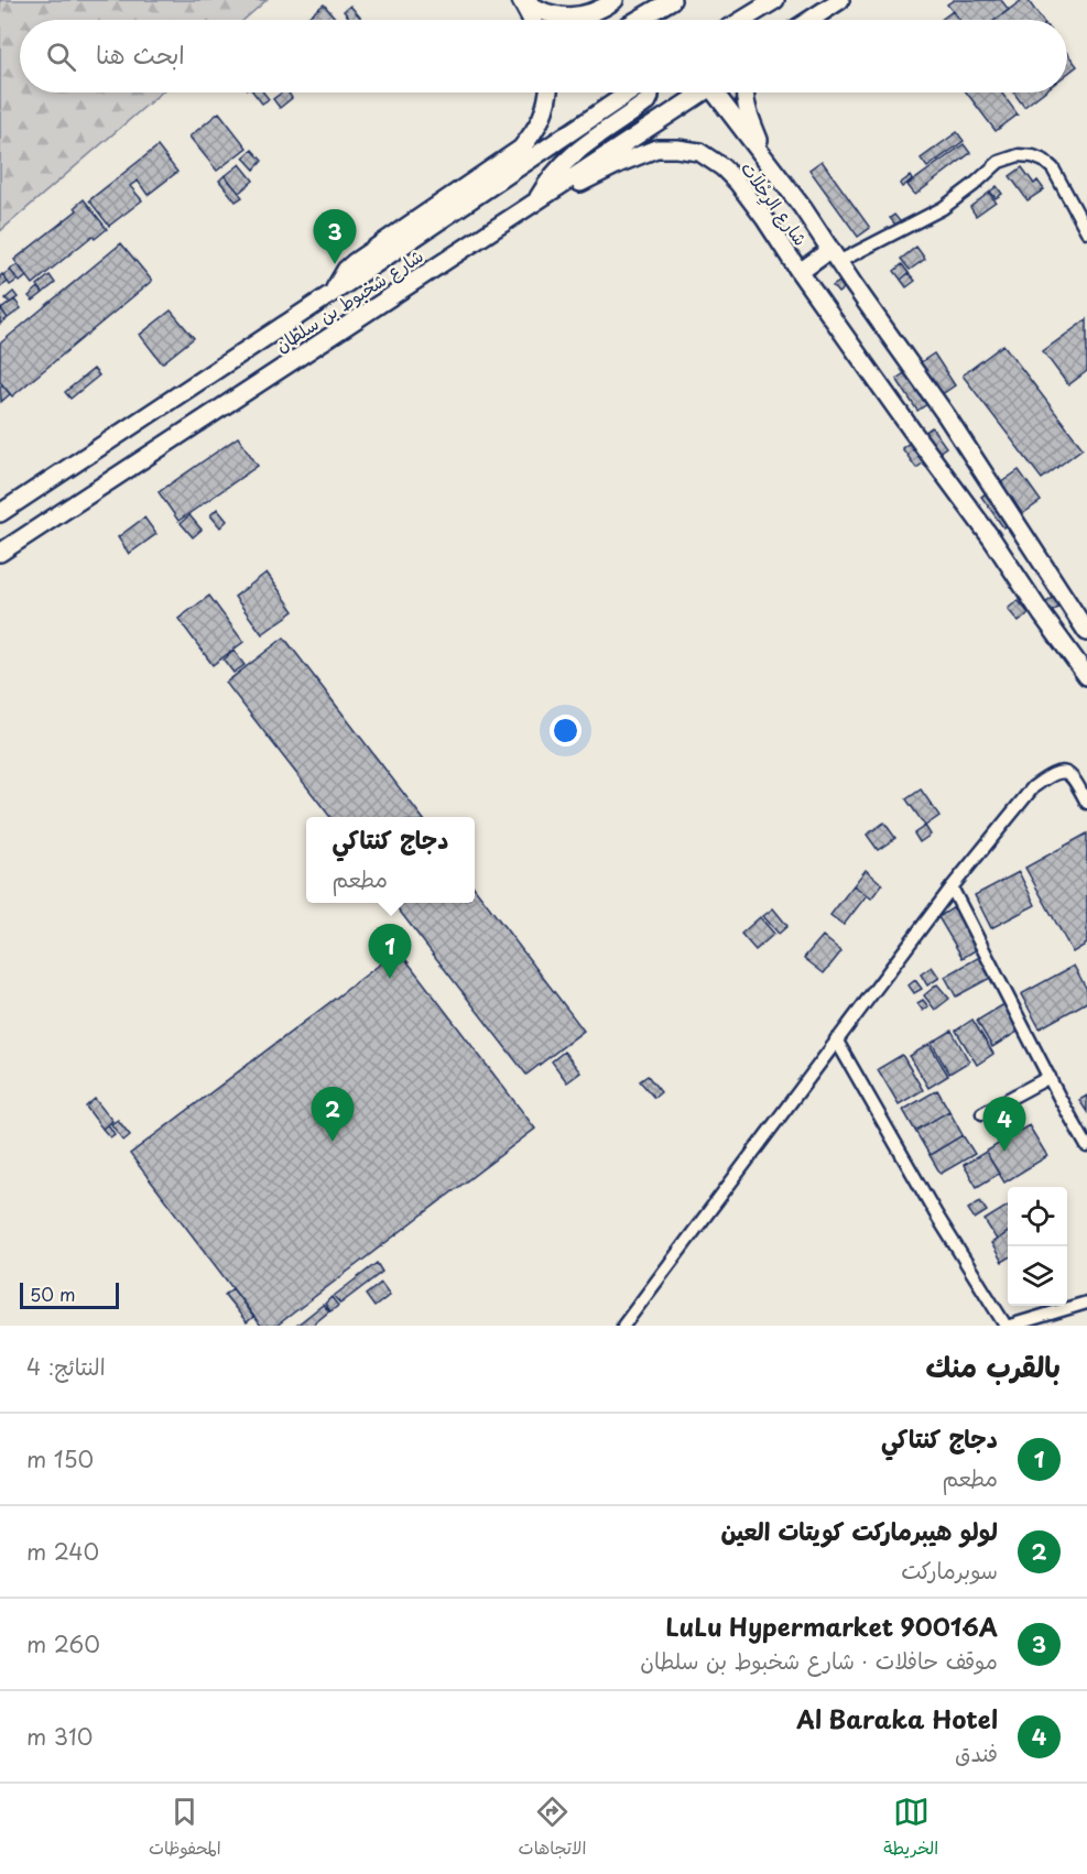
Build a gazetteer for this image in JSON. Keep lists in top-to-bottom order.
{
  "streets": {
    "main road": ["شارع الرِحْلاَت", "شارع شخبوط بن سلطان"]
  },
  "crossings": [
    ["شارع الرِحْلاَت", "شارع شخبوط بن سلطان"]
  ],
  "scale_bar": "50 m",
  "page": {
    "search": "ابحث هنا",
    "pins": [
      "3",
      "1",
      "2",
      "4"
    ],
    "popup": ["دجاج كنتاكي", "مطعم"],
    "scale": "50 m",
    "heading": ["بالقرب منك", "النتائج: 4"],
    "list": [
      {
        "mark": "1",
        "name": "دجاج كنتاكي",
        "note": "مطعم",
        "value": "150 m"
      },
      {
        "mark": "2",
        "name": "لولو هيبرماركت كويتات العين",
        "note": "سوبرماركت",
        "value": "240 m"
      },
      {
        "mark": "3",
        "name": "LuLu Hypermarket 90016A",
        "note": "موقف حافلات · شارع شخبوط بن سلطان",
        "value": "260 m"
      },
      {
        "mark": "4",
        "name": "Al Baraka Hotel",
        "note": "فندق",
        "value": "310 m"
      }
    ],
    "nav": ["الخريطة", "الاتجاهات", "المحفوظات"]
  }
}
